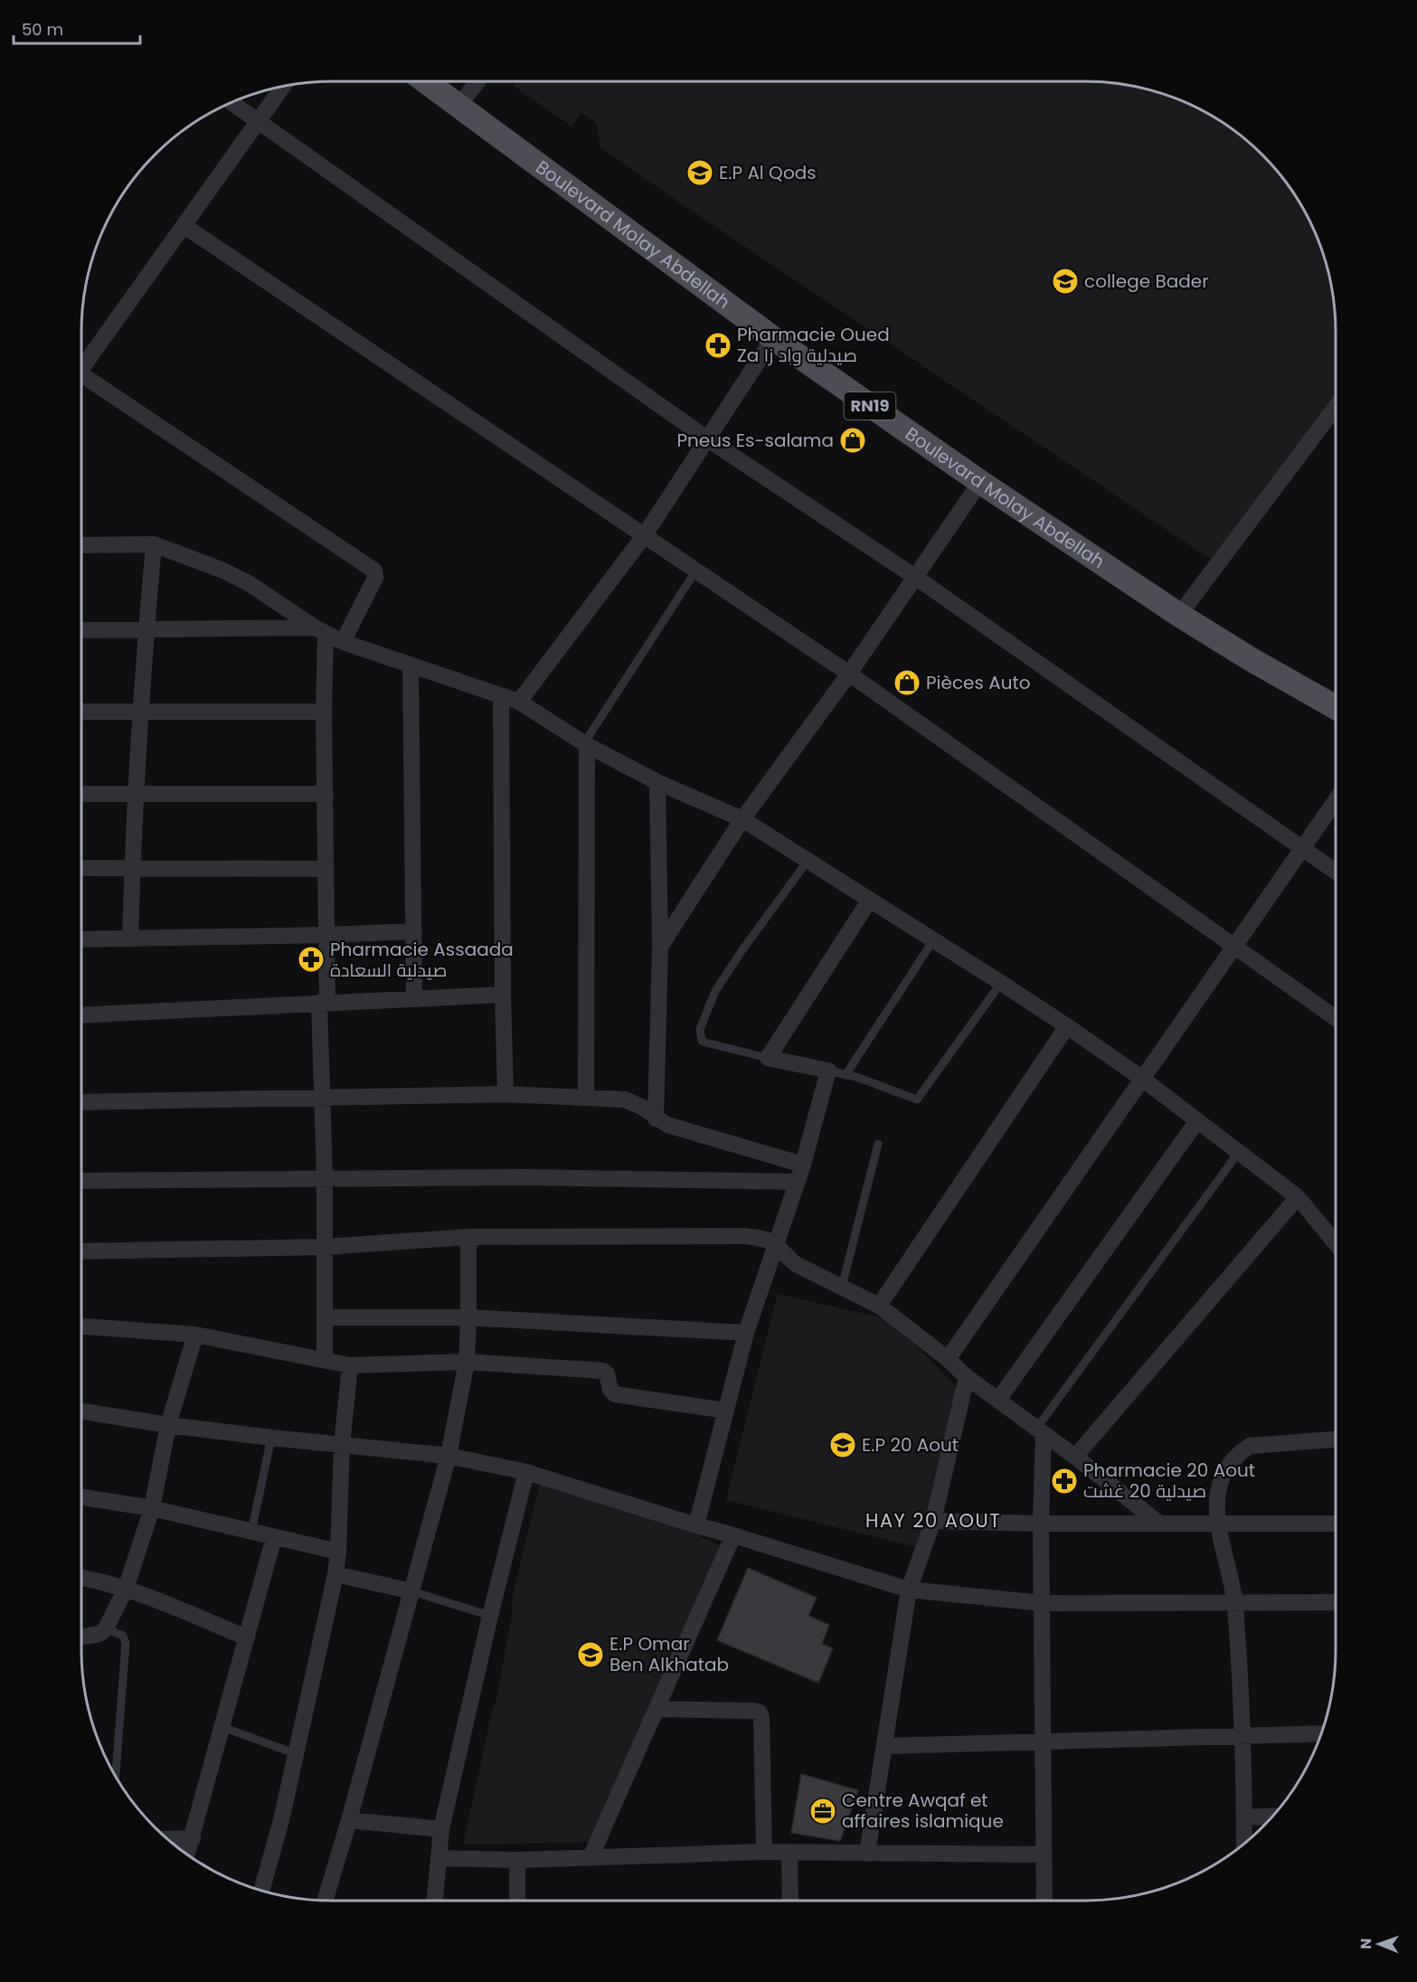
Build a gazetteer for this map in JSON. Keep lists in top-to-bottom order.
{
  "streets": {
    "main road": ["Boulevard Molay Abdellah", "RN19"]
  },
  "districts": ["HAY 20 AOUT"],
  "places": {
    "school or university": [
      "E.P Al Qods",
      "college Bader",
      "E.P 20 Aout",
      "E.P Omar Ben Alkhatab"
    ],
    "pharmacy": ["Pharmacie Oued Za صيدلية واد زا", "Pharmacie Assaada صيدلية السعادة", "Pharmacie 20 Aout صيدلية 20 غشت"],
    "shop": ["Pneus Es-salama", "Pièces Auto"],
    "office": ["Centre Awqaf et affaires islamique"]
  },
  "scale_bar": "50 m",
  "north": "left"
}
